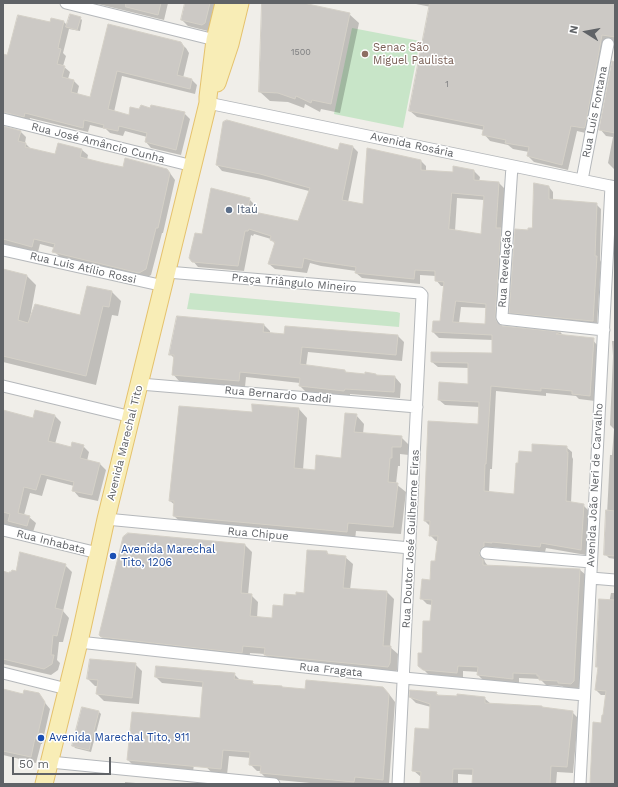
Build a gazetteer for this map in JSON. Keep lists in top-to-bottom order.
{
  "streets": {
    "main road": ["Avenida Marechal Tito"],
    "street": [
      "Rua Luís Fontana",
      "Rua José Amâncio Cunha",
      "Avenida Rosária",
      "Rua Luis Atílio Rossi",
      "Rua Revelação",
      "Praça Triângulo Mineiro",
      "Rua Bernardo Daddi",
      "Avenida João Neri de Carvalho",
      "Rua Chipue",
      "Rua Doutor José Guilherme Eiras",
      "Rua Inhabata",
      "Rua Fragata"
    ]
  },
  "crossings": [
    ["Rua Luís Fontana", "Avenida Rosária"],
    ["Rua José Amâncio Cunha", "Avenida Marechal Tito"],
    ["Avenida Rosária", "Rua Revelação"],
    ["Avenida Rosária", "Avenida Marechal Tito"],
    ["Avenida Rosária", "Avenida João Neri de Carvalho"],
    ["Rua Luis Atílio Rossi", "Praça Triângulo Mineiro"],
    ["Rua Luis Atílio Rossi", "Avenida Marechal Tito"],
    ["Rua Revelação", "Avenida João Neri de Carvalho"],
    ["Praça Triângulo Mineiro", "Avenida Marechal Tito"],
    ["Praça Triângulo Mineiro", "Rua Doutor José Guilherme Eiras"],
    ["Rua Bernardo Daddi", "Avenida Marechal Tito"],
    ["Rua Bernardo Daddi", "Rua Doutor José Guilherme Eiras"],
    ["Avenida Marechal Tito", "Rua Chipue"],
    ["Avenida Marechal Tito", "Rua Inhabata"],
    ["Avenida Marechal Tito", "Rua Fragata"],
    ["Avenida João Neri de Carvalho", "Rua Fragata"],
    ["Rua Chipue", "Rua Doutor José Guilherme Eiras"],
    ["Rua Doutor José Guilherme Eiras", "Rua Fragata"]
  ],
  "places": [
    "Senac São Miguel Paulista",
    "Itaú",
    "Avenida Marechal Tito, 1206",
    "Avenida Marechal Tito, 911"
  ],
  "house_numbers": ["1500", "1"],
  "scale_bar": "50 m",
  "north": "left"
}
